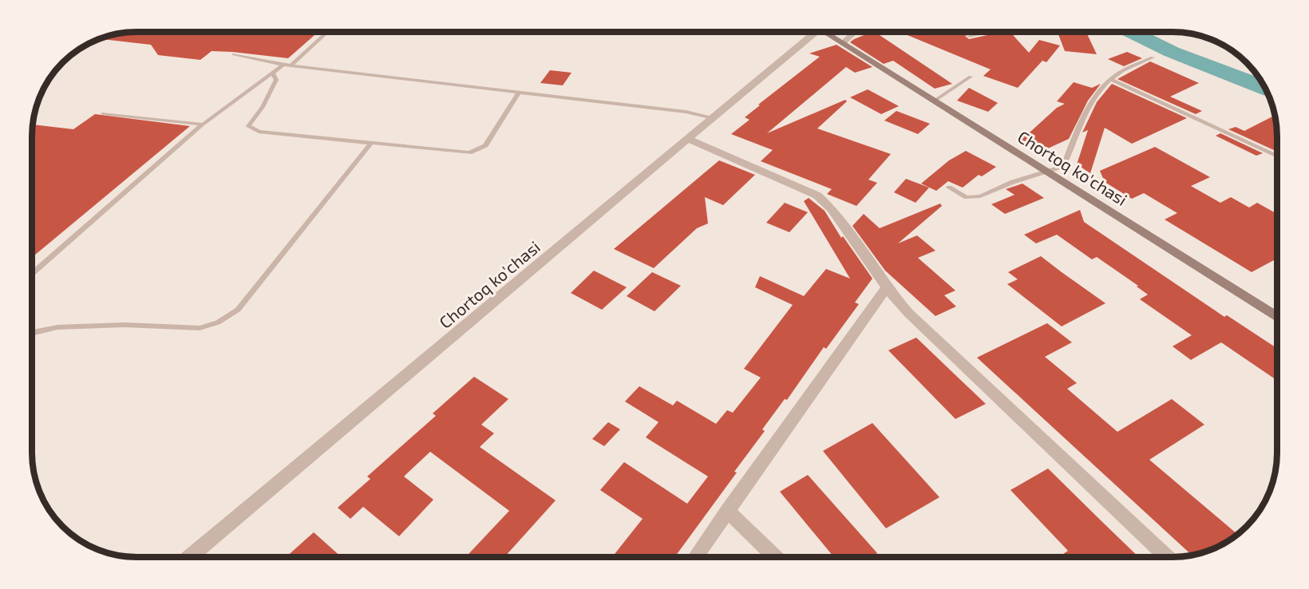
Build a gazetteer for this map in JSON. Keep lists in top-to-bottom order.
{
  "streets": {
    "street": ["Chortoq ko'chasi"]
  }
}
